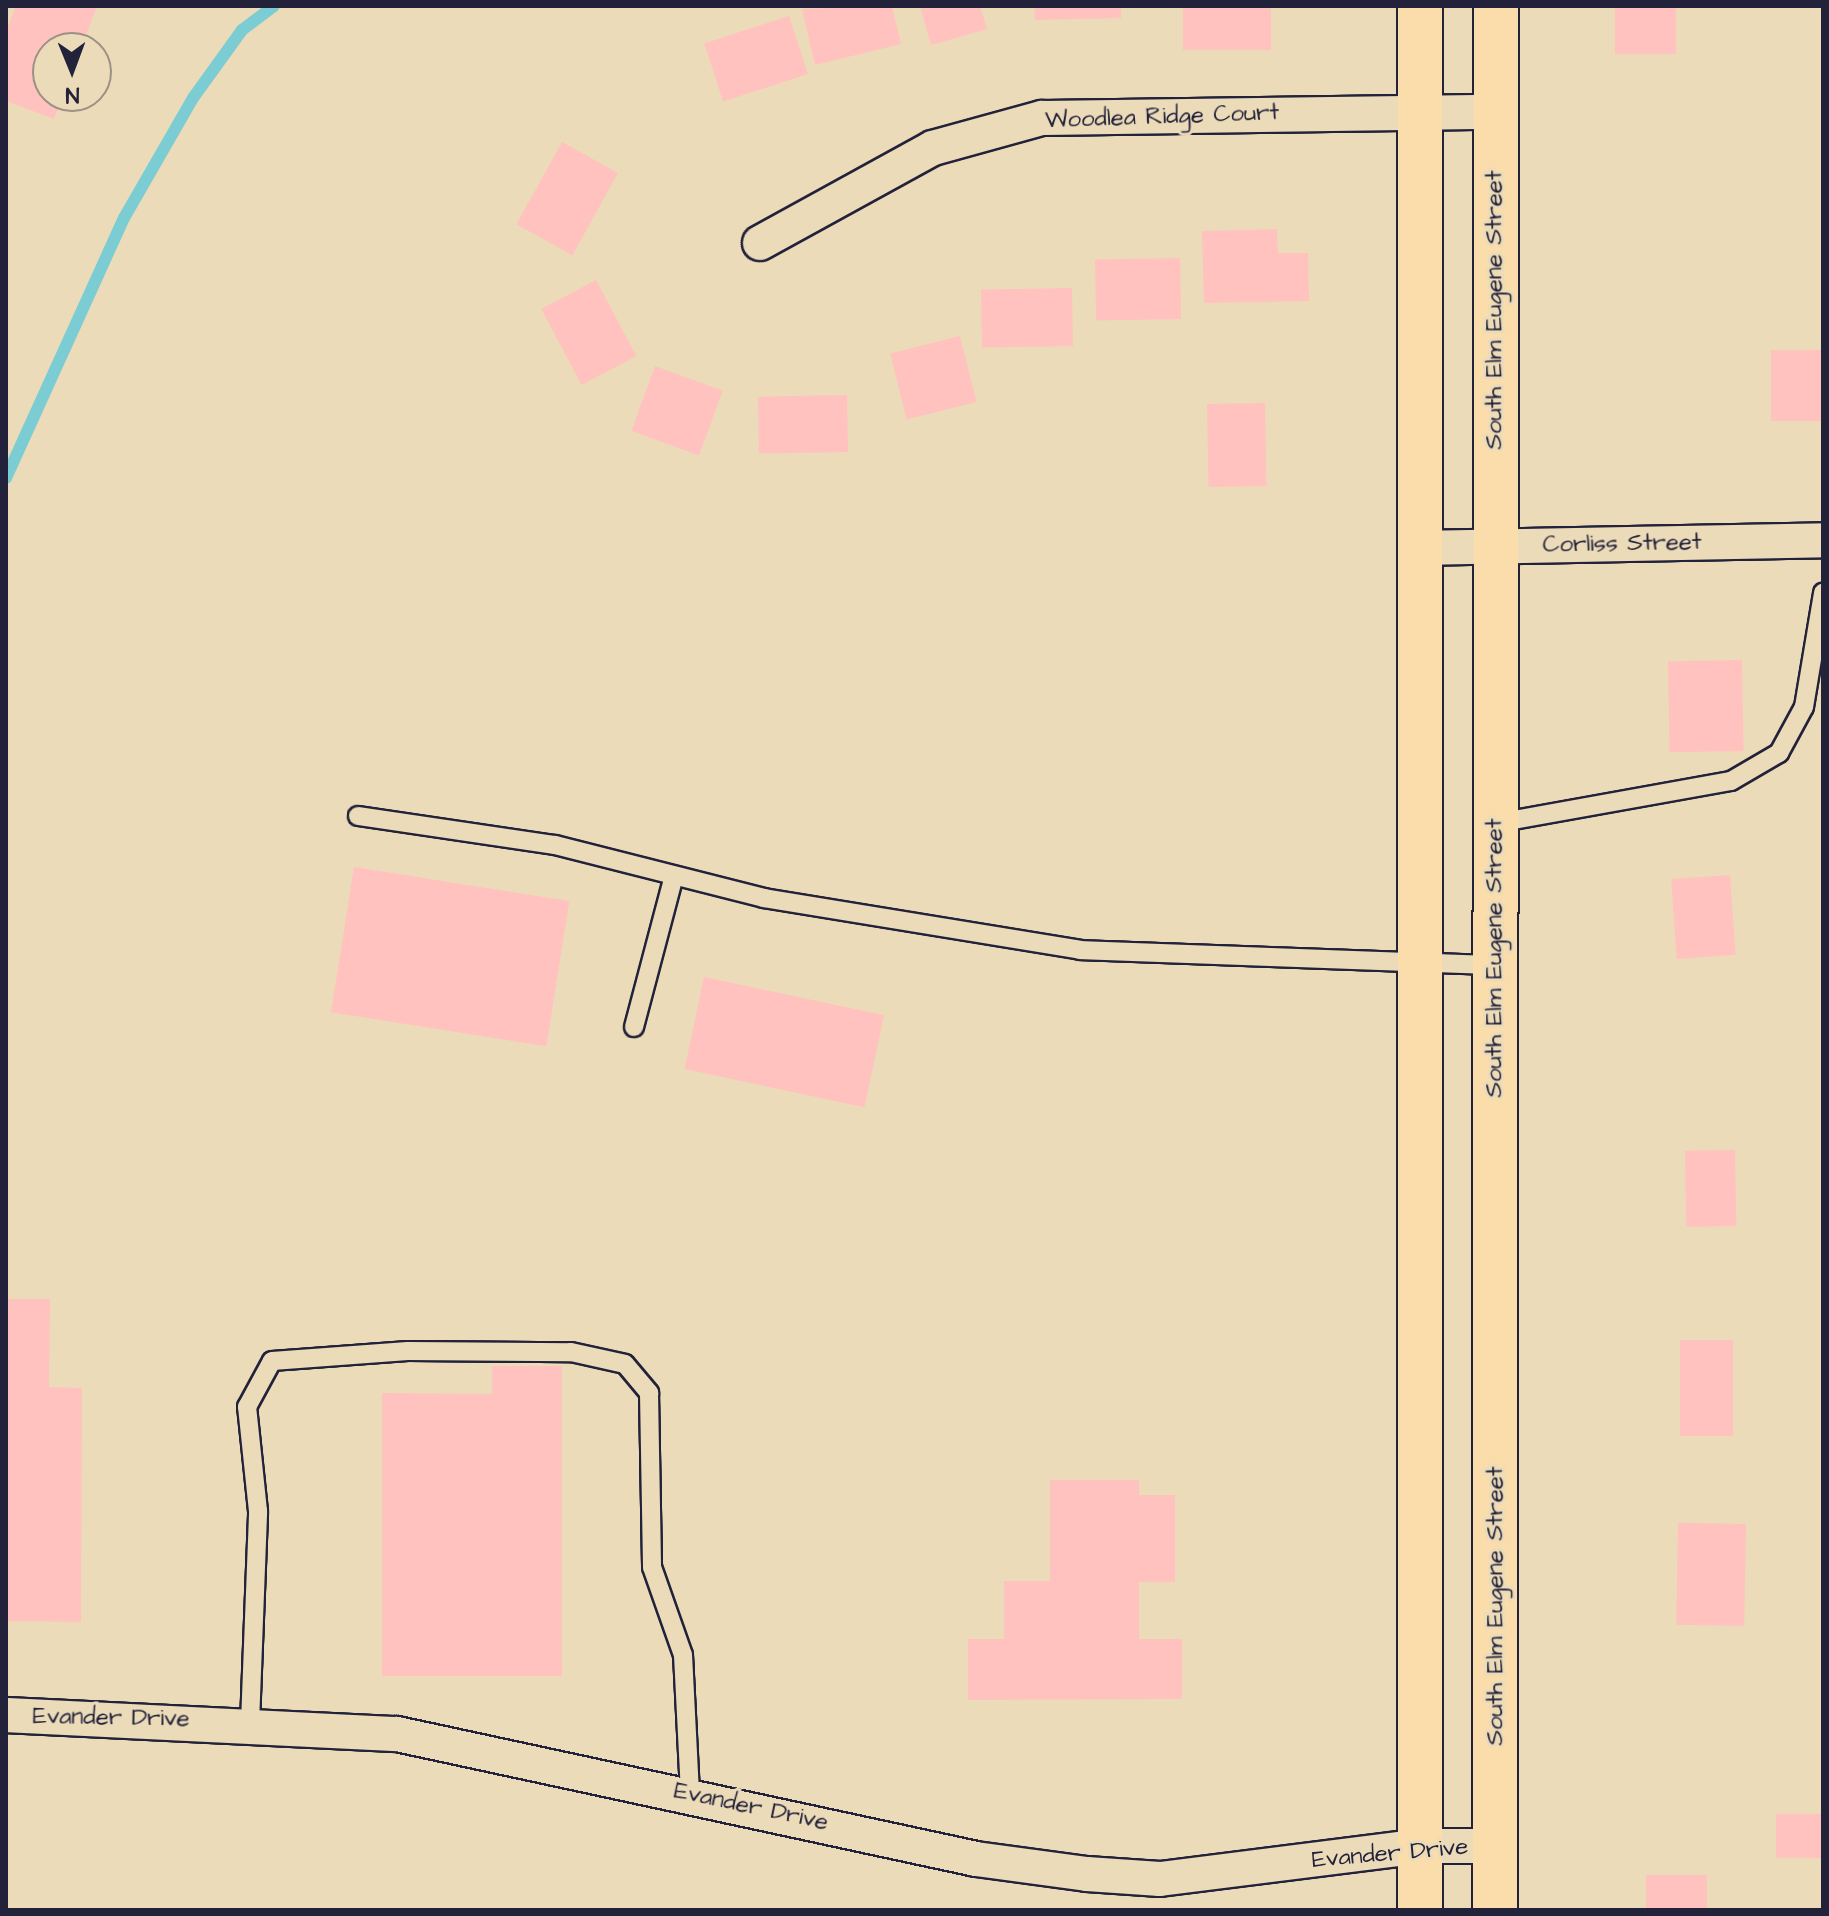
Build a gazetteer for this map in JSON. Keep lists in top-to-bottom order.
{
  "streets": {
    "main road": ["South Elm Eugene Street"],
    "street": ["Woodlea Ridge Court", "Corliss Street", "Evander Drive"]
  },
  "crossings": [
    ["Woodlea Ridge Court", "South Elm Eugene Street"],
    ["South Elm Eugene Street", "Corliss Street"],
    ["South Elm Eugene Street", "Evander Drive"]
  ],
  "north": "bottom"
}
